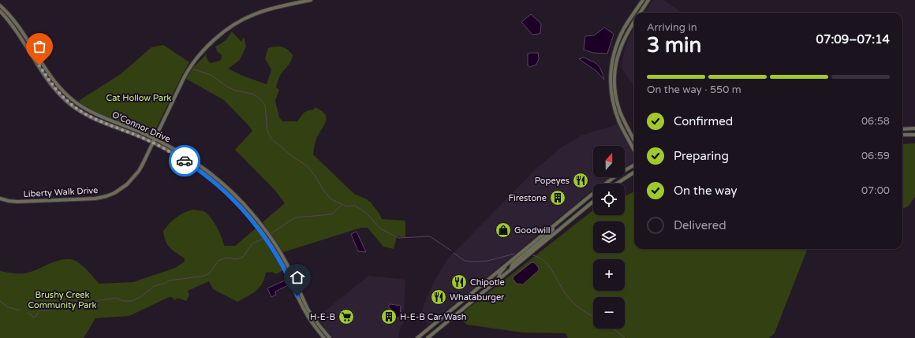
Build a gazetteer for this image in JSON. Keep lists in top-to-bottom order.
{
  "streets": {
    "main road": ["O'Connor Drive", "Liberty Walk Drive"]
  },
  "crossings": [
    ["O'Connor Drive", "Liberty Walk Drive"]
  ],
  "parks": ["Cat Hollow Park", "Brushy Creek Community Park"],
  "places": {
    "restaurant": ["Popeyes", "Chipotle", "Whataburger"],
    "building": ["Firestone", "H-E-B Car Wash"],
    "shop": ["Goodwill"],
    "supermarket": ["H-E-B"]
  },
  "north": "top",
  "page": {
    "heading": ["3 min", "Arriving in", "07:09–07:14"],
    "bar": "On the way · 550 m",
    "list": [
      ["Confirmed", "06:58"],
      ["Preparing", "06:59"],
      ["On the way", "07:00"],
      "Delivered"
    ],
    "map_buttons": ["+", "−"]
  }
}
